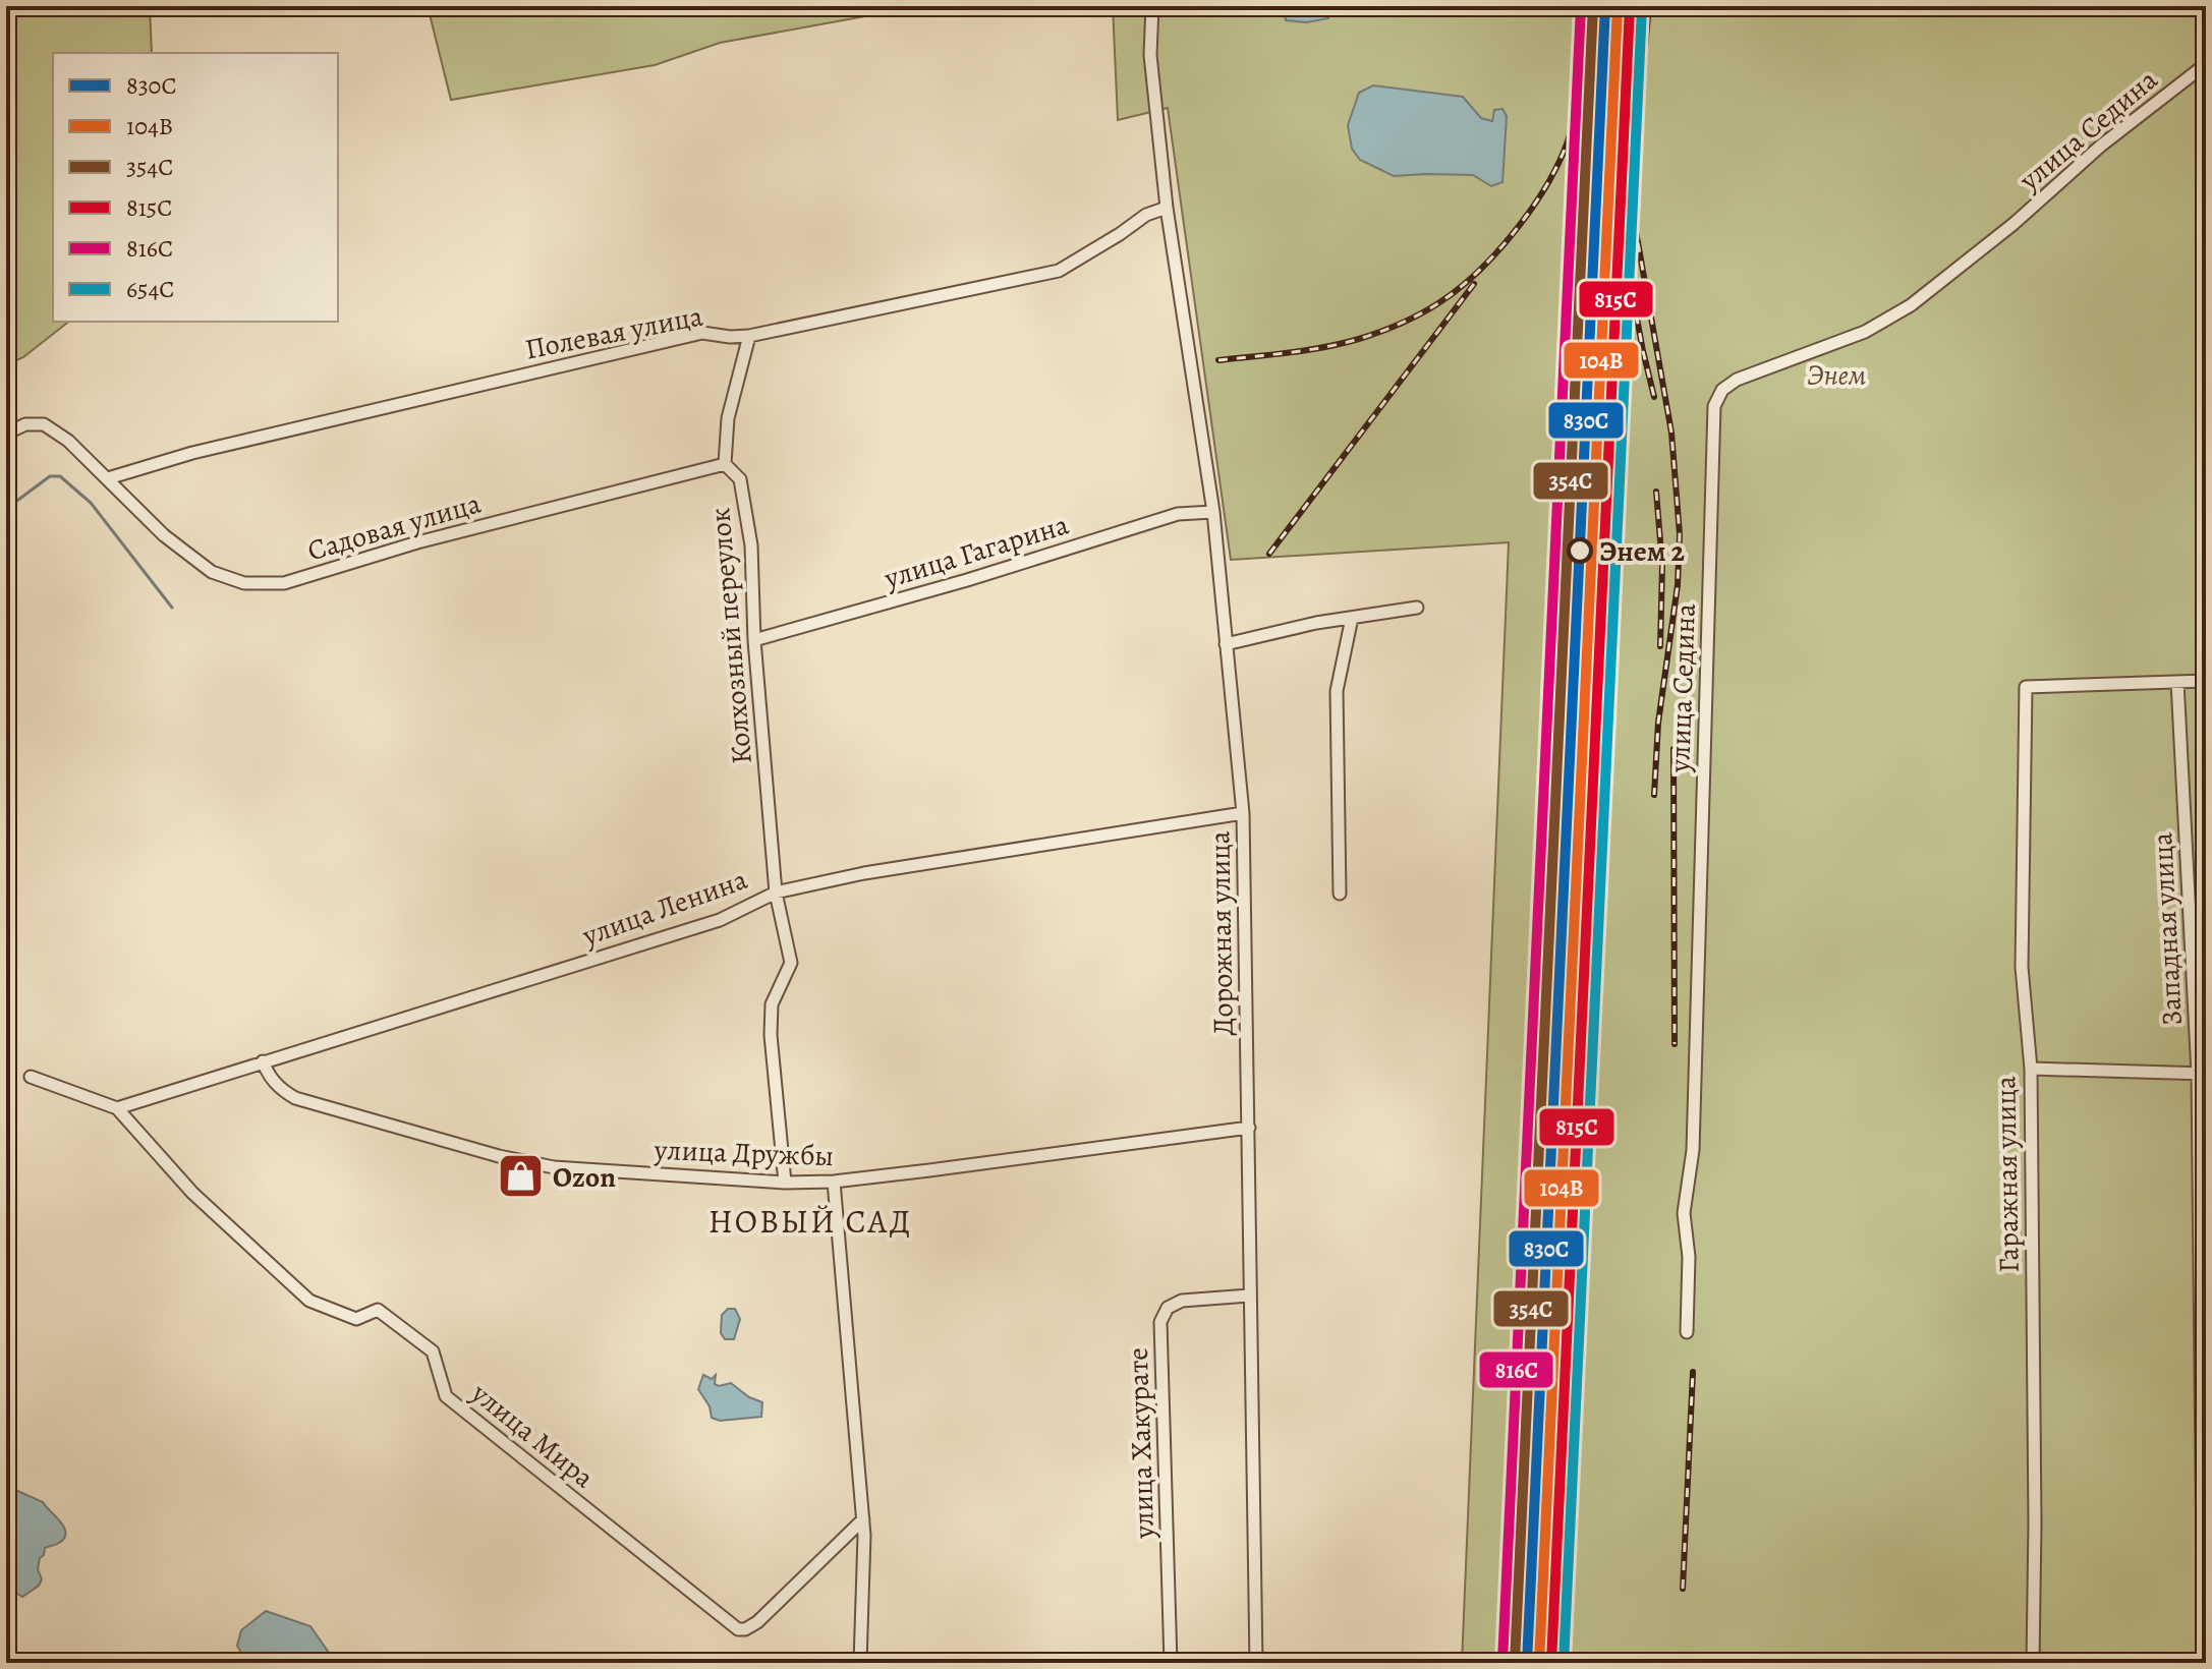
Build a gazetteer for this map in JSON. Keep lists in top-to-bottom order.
{
  "streets": {
    "street": [
      "улица Седина",
      "Полевая улица",
      "Садовая улица",
      "улица Гагарина",
      "Колхозный переулок",
      "улица Ленина",
      "Западная улица",
      "Дорожная улица",
      "улица Дружбы",
      "Гаражная улица",
      "улица Мира",
      "улица Хакурате"
    ]
  },
  "crossings": [
    ["Полевая улица", "Садовая улица"],
    ["Полевая улица", "Дорожная улица"],
    ["Садовая улица", "Колхозный переулок"],
    ["улица Гагарина", "Колхозный переулок"],
    ["улица Гагарина", "Дорожная улица"],
    ["Колхозный переулок", "улица Ленина"],
    ["улица Ленина", "Дорожная улица"],
    ["улица Ленина", "улица Дружбы"],
    ["улица Ленина", "улица Мира"],
    ["Западная улица", "Гаражная улица"],
    ["Дорожная улица", "улица Дружбы"],
    ["Дорожная улица", "улица Хакурате"]
  ],
  "districts": ["НОВЫЙ САД"],
  "parks": ["Энем"],
  "places": {
    "other": ["Энем 2"],
    "shop": ["Ozon"]
  },
  "lines": [
    "transit line 830С",
    "transit line 354С",
    "transit line 816С",
    "transit line 104В",
    "transit line 815С",
    "transit line 654С"
  ],
  "legend": [
    "830С",
    "104В",
    "354С",
    "815С",
    "816С",
    "654С"
  ]
}
